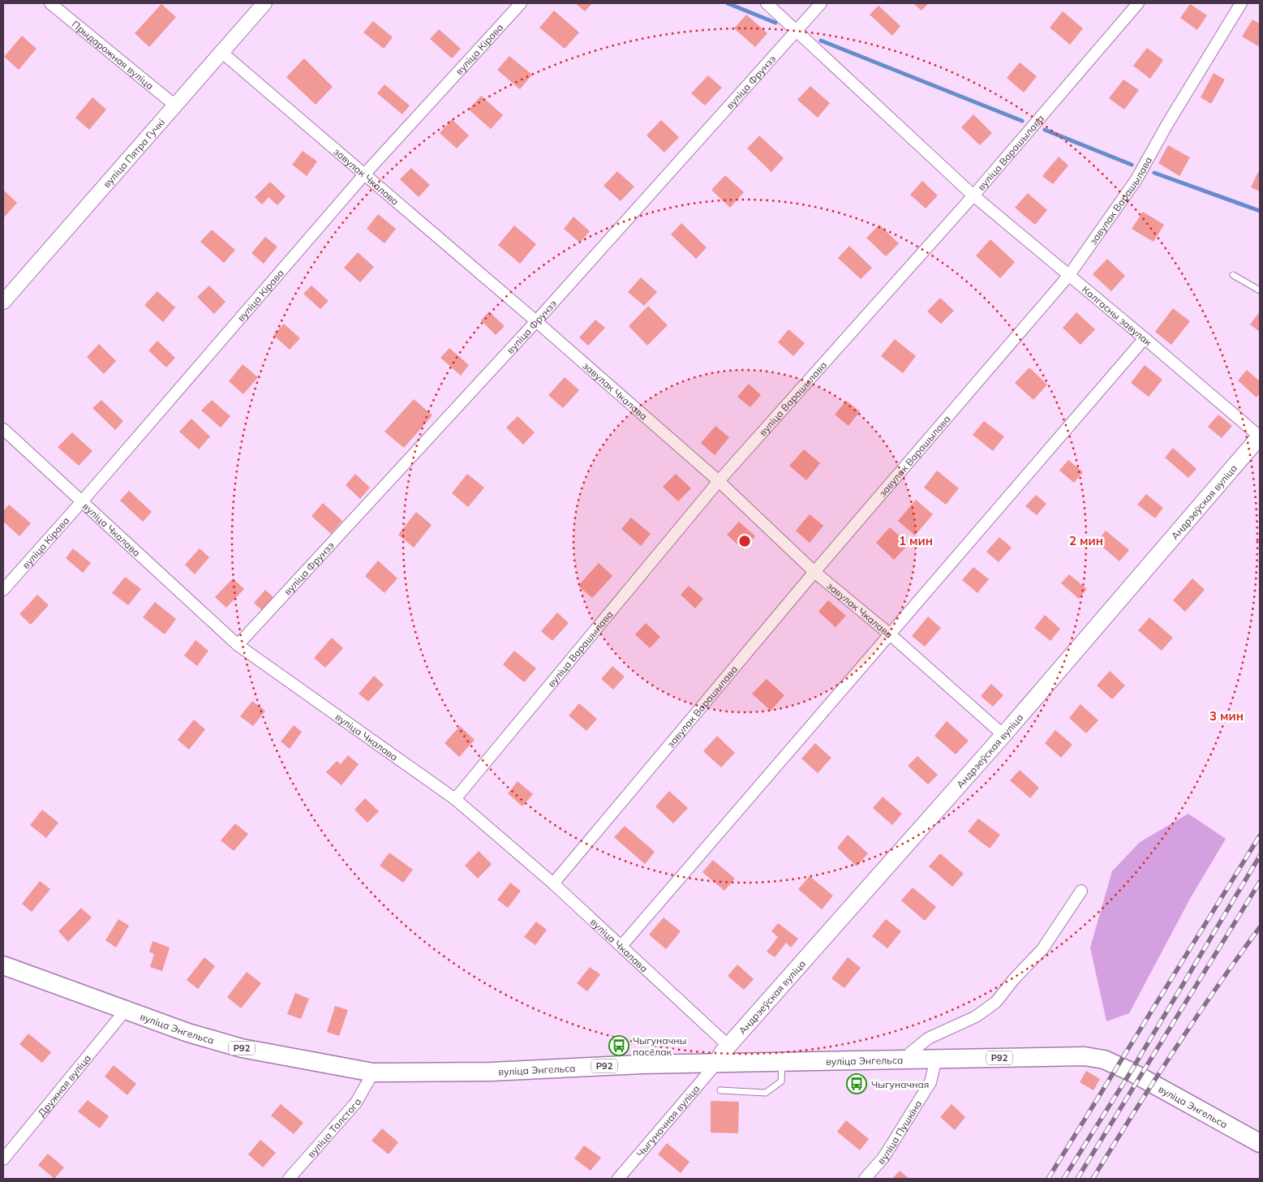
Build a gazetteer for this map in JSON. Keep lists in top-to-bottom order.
{
  "streets": {
    "main road": ["Андрэеўская вуліца", "вуліца Энгельса", "Р92"],
    "street": [
      "вуліца Кірава",
      "Прыдарожная вуліца",
      "вуліца Фрунзэ",
      "вуліца Варашылава",
      "вуліца Пятра Гучкі",
      "завулак Чкалава",
      "завулак Варашылава",
      "Калгасны завулак",
      "вуліца Чкалава",
      "Дружная вуліца",
      "Чыгуначная вуліца",
      "вуліца Талстога",
      "вуліца Пушкіна"
    ]
  },
  "crossings": [
    ["вуліца Кірава", "завулак Чкалава"],
    ["вуліца Кірава", "вуліца Чкалава"],
    ["Прыдарожная вуліца", "вуліца Пятра Гучкі"],
    ["вуліца Фрунзэ", "завулак Чкалава"],
    ["вуліца Фрунзэ", "Калгасны завулак"],
    ["вуліца Фрунзэ", "вуліца Чкалава"],
    ["вуліца Варашылава", "завулак Чкалава"],
    ["вуліца Варашылава", "Калгасны завулак"],
    ["вуліца Варашылава", "вуліца Чкалава"],
    ["вуліца Пятра Гучкі", "завулак Чкалава"],
    ["завулак Чкалава", "завулак Варашылава"],
    ["завулак Чкалава", "Андрэеўская вуліца"],
    ["завулак Варашылава", "Калгасны завулак"],
    ["завулак Варашылава", "вуліца Чкалава"],
    ["Калгасны завулак", "Андрэеўская вуліца"],
    ["Андрэеўская вуліца", "вуліца Чкалава"],
    ["Андрэеўская вуліца", "вуліца Энгельса"],
    ["Андрэеўская вуліца", "Чыгуначная вуліца"],
    ["вуліца Энгельса", "Дружная вуліца"],
    ["вуліца Энгельса", "Чыгуначная вуліца"],
    ["вуліца Энгельса", "вуліца Талстога"],
    ["вуліца Энгельса", "вуліца Пушкіна"]
  ],
  "places": {
    "bus stop": ["Чыгуначны пасёлак", "Чыгуначная"]
  },
  "rings": ["1 мин", "2 мин", "3 мин"]
}
